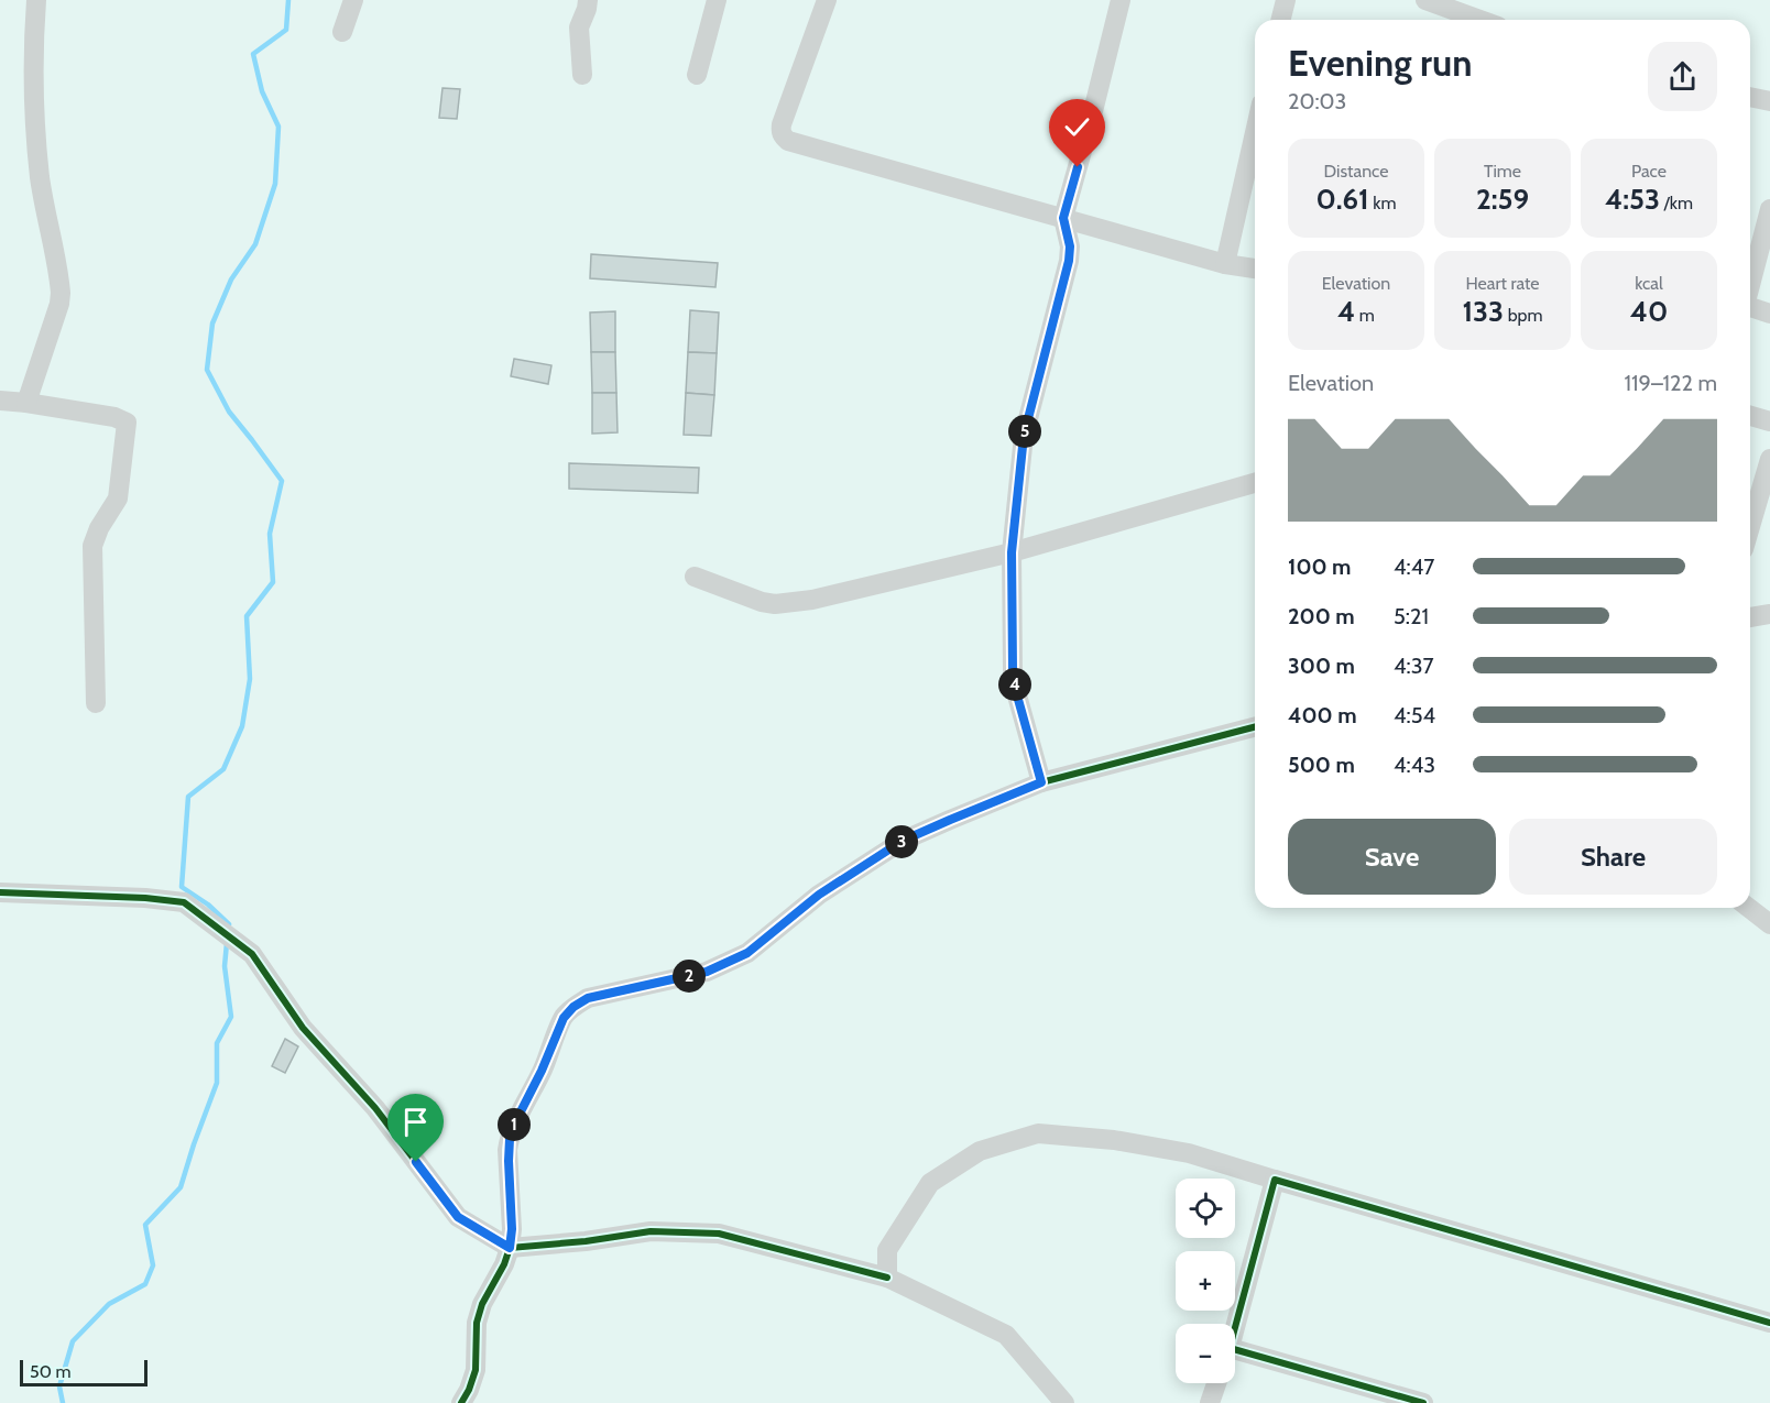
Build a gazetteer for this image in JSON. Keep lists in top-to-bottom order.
{
  "scale_bar": "50 m",
  "page": {
    "heading": ["Evening run", "20:03"],
    "stats": [
      ["Distance", "0.61 km"],
      ["Time", "2:59"],
      ["Pace", "4:53 /km"],
      ["Elevation", "4 m"],
      ["Heart rate", "133 bpm"],
      ["kcal", "40"]
    ],
    "chart": ["Elevation", "119–122 m"],
    "pins": [
      "5",
      "4",
      "3",
      "2",
      "1"
    ],
    "list": [
      {
        "name": "100 m",
        "note": "4:47"
      },
      {
        "name": "200 m",
        "note": "5:21"
      },
      {
        "name": "300 m",
        "note": "4:37"
      },
      {
        "name": "400 m",
        "note": "4:54"
      },
      {
        "name": "500 m",
        "note": "4:43"
      }
    ],
    "buttons": ["Save", "Share"],
    "map_buttons": ["+", "−"],
    "scale": "50 m"
  }
}
